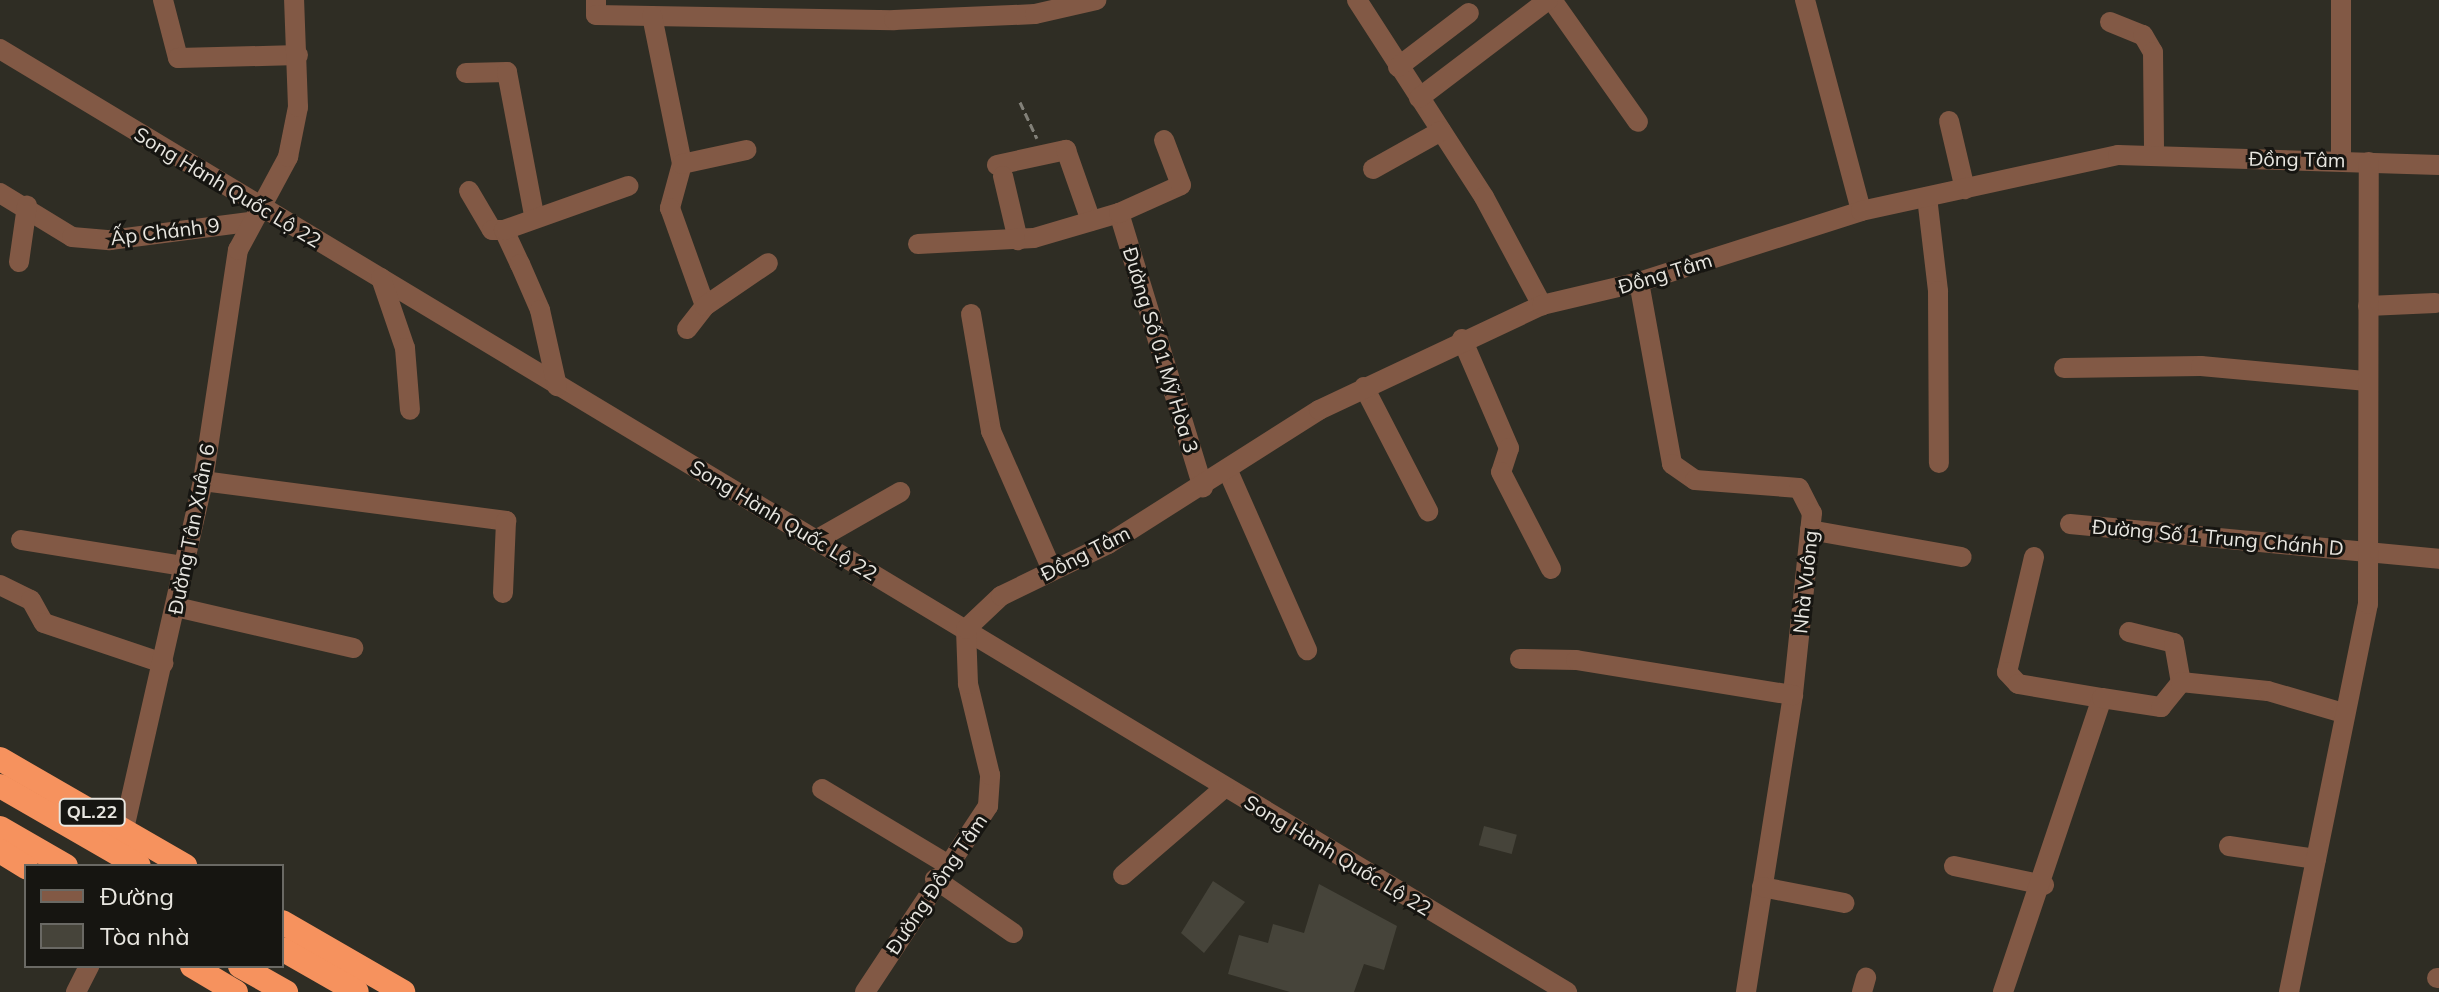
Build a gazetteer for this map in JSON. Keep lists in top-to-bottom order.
{
  "streets": {
    "highway": ["QL.22"],
    "street": [
      "Đồng Tâm",
      "Song Hành Quốc Lộ 22",
      "Ấp Chánh 9",
      "Đường Số 01 Mỹ Hòa 3",
      "Đường Tân Xuân 6",
      "Đường Số 1 Trung Chánh D",
      "Nhà Vuông",
      "Đường Đồng Tâm"
    ]
  },
  "crossings": [
    ["Đồng Tâm", "Song Hành Quốc Lộ 22"],
    ["Đồng Tâm", "Đường Số 01 Mỹ Hòa 3"],
    ["Đồng Tâm", "Nhà Vuông"],
    ["Đồng Tâm", "Đường Đồng Tâm"],
    ["Song Hành Quốc Lộ 22", "Ấp Chánh 9"],
    ["Song Hành Quốc Lộ 22", "Đường Tân Xuân 6"],
    ["Song Hành Quốc Lộ 22", "Đường Đồng Tâm"],
    ["Ấp Chánh 9", "Đường Tân Xuân 6"],
    ["Đường Tân Xuân 6", "QL.22"]
  ],
  "legend": ["Đường", "Tòa nhà"]
}
